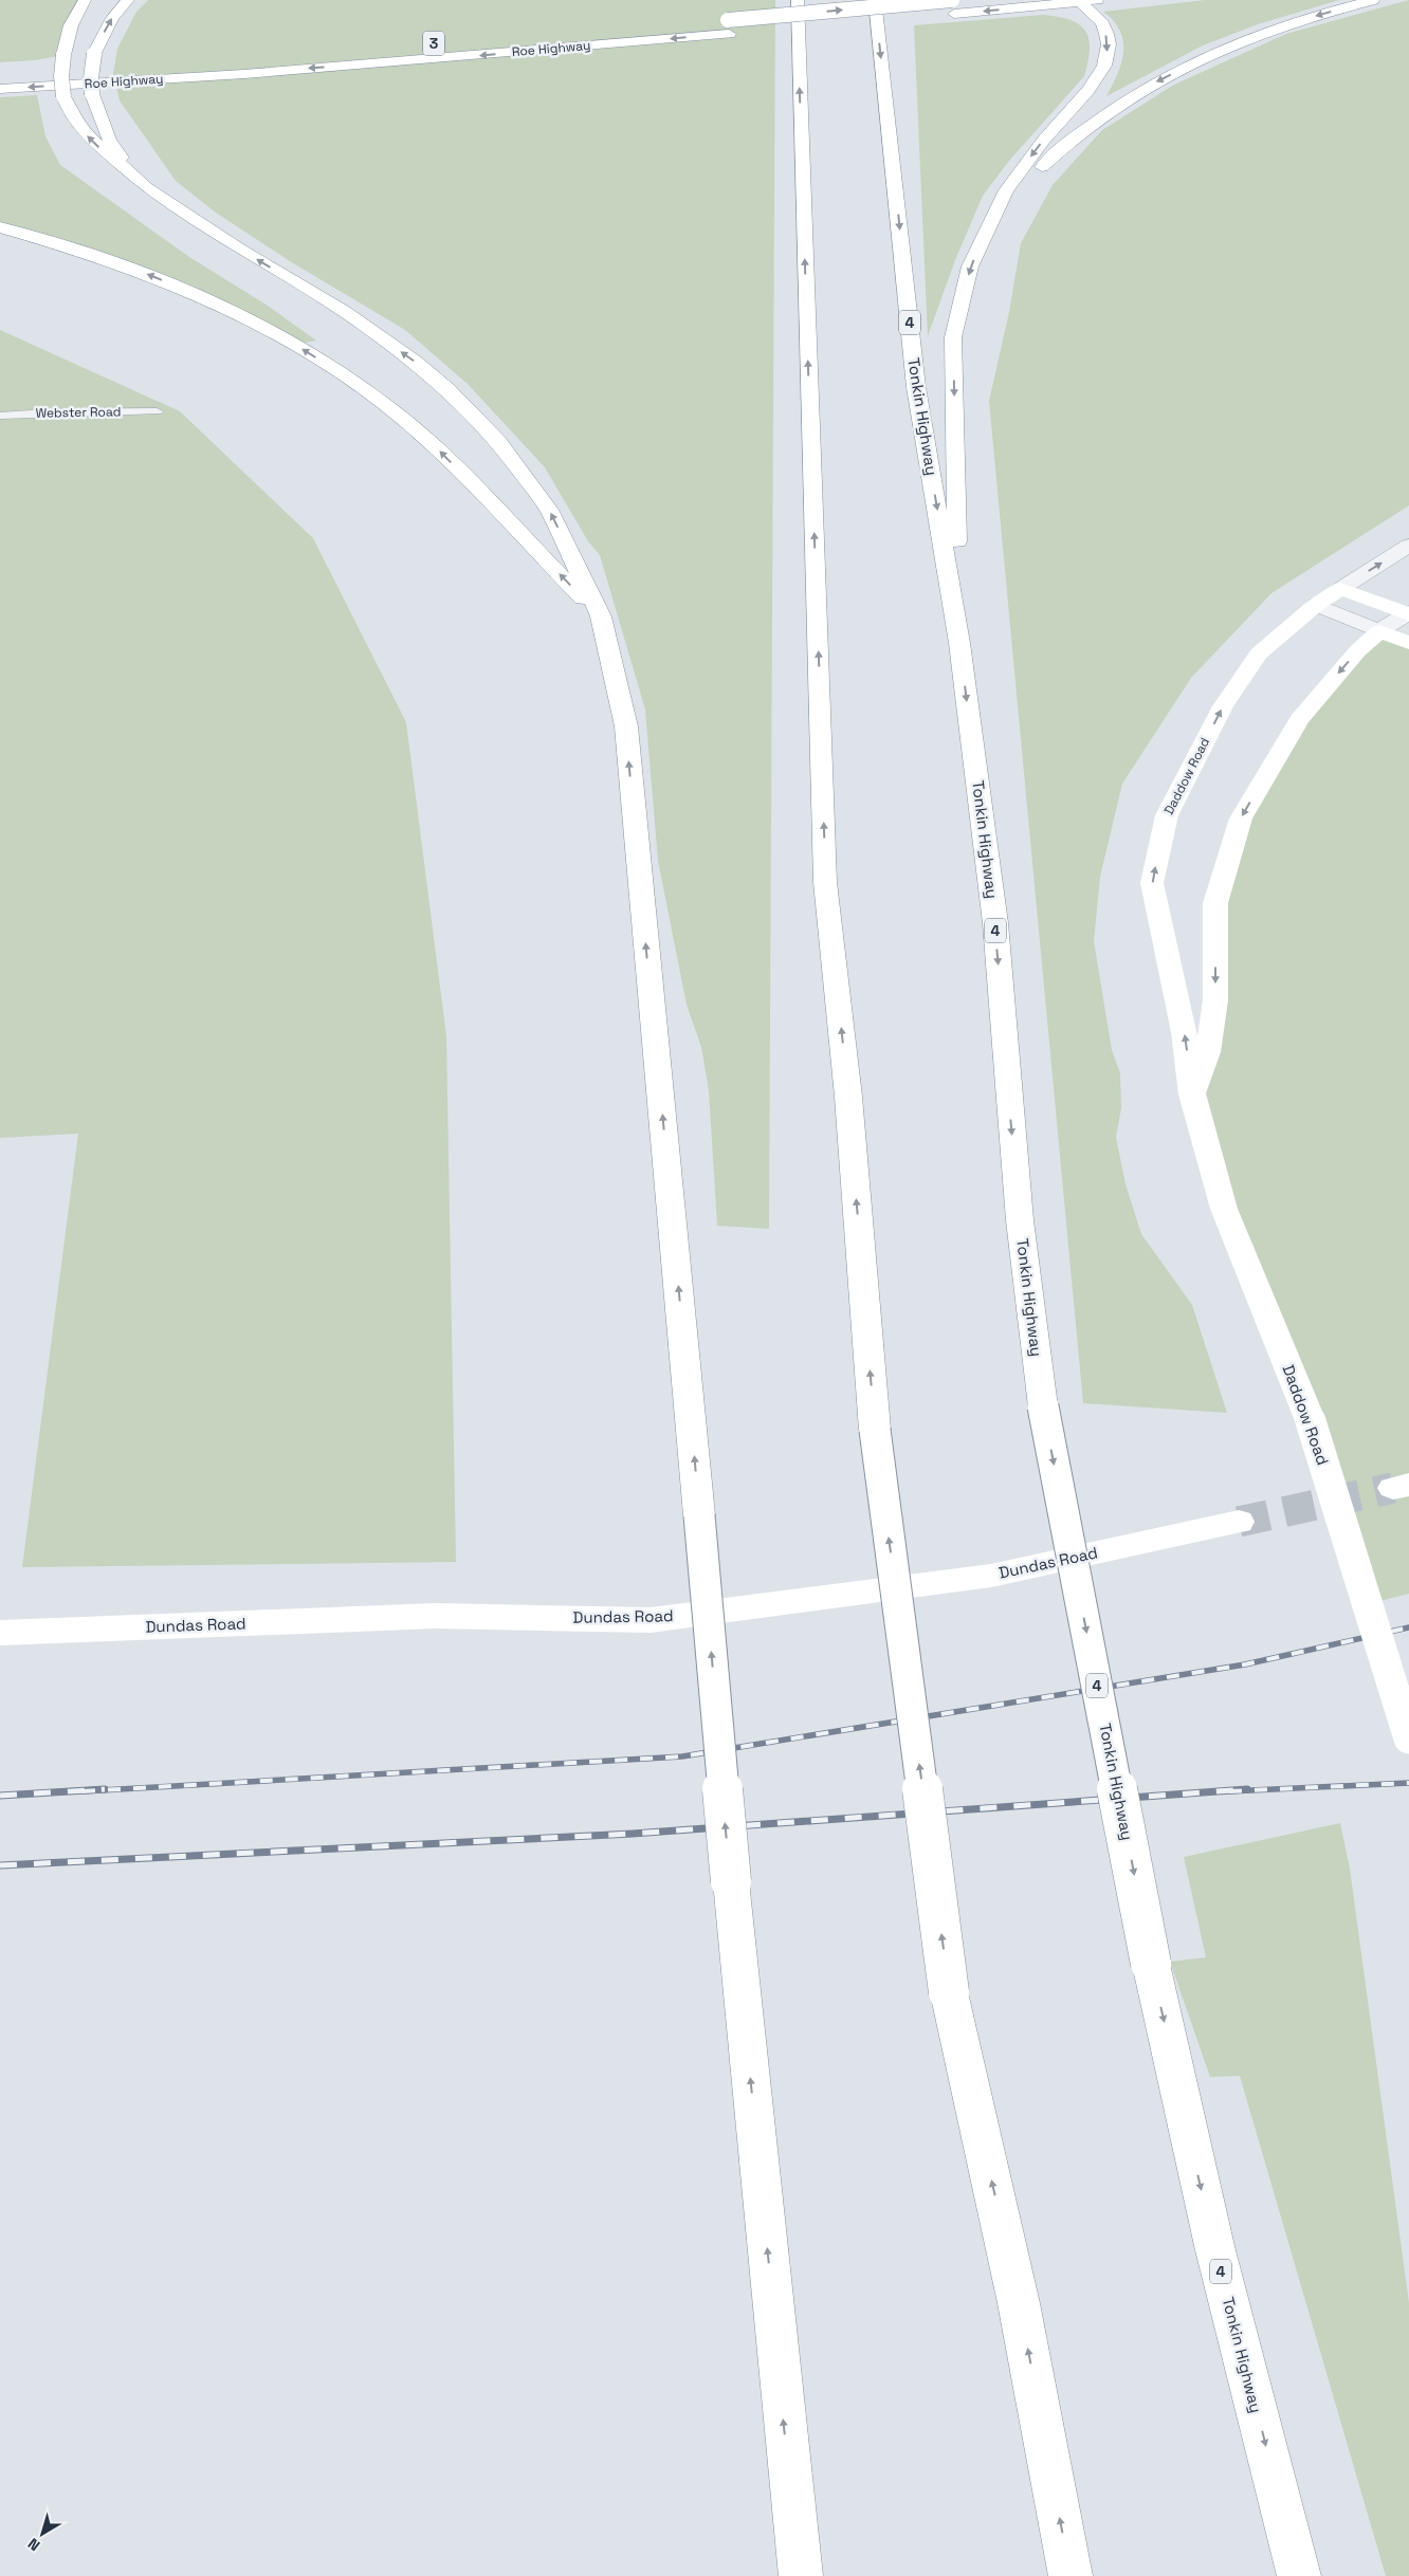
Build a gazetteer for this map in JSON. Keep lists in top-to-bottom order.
{
  "streets": {
    "main road": [
      "3",
      "Roe Highway",
      "4",
      "Tonkin Highway",
      "Daddow Road",
      "Dundas Road"
    ],
    "lane": ["Webster Road"]
  },
  "one_way": ["Daddow Road"],
  "north": "bottom left"
}
